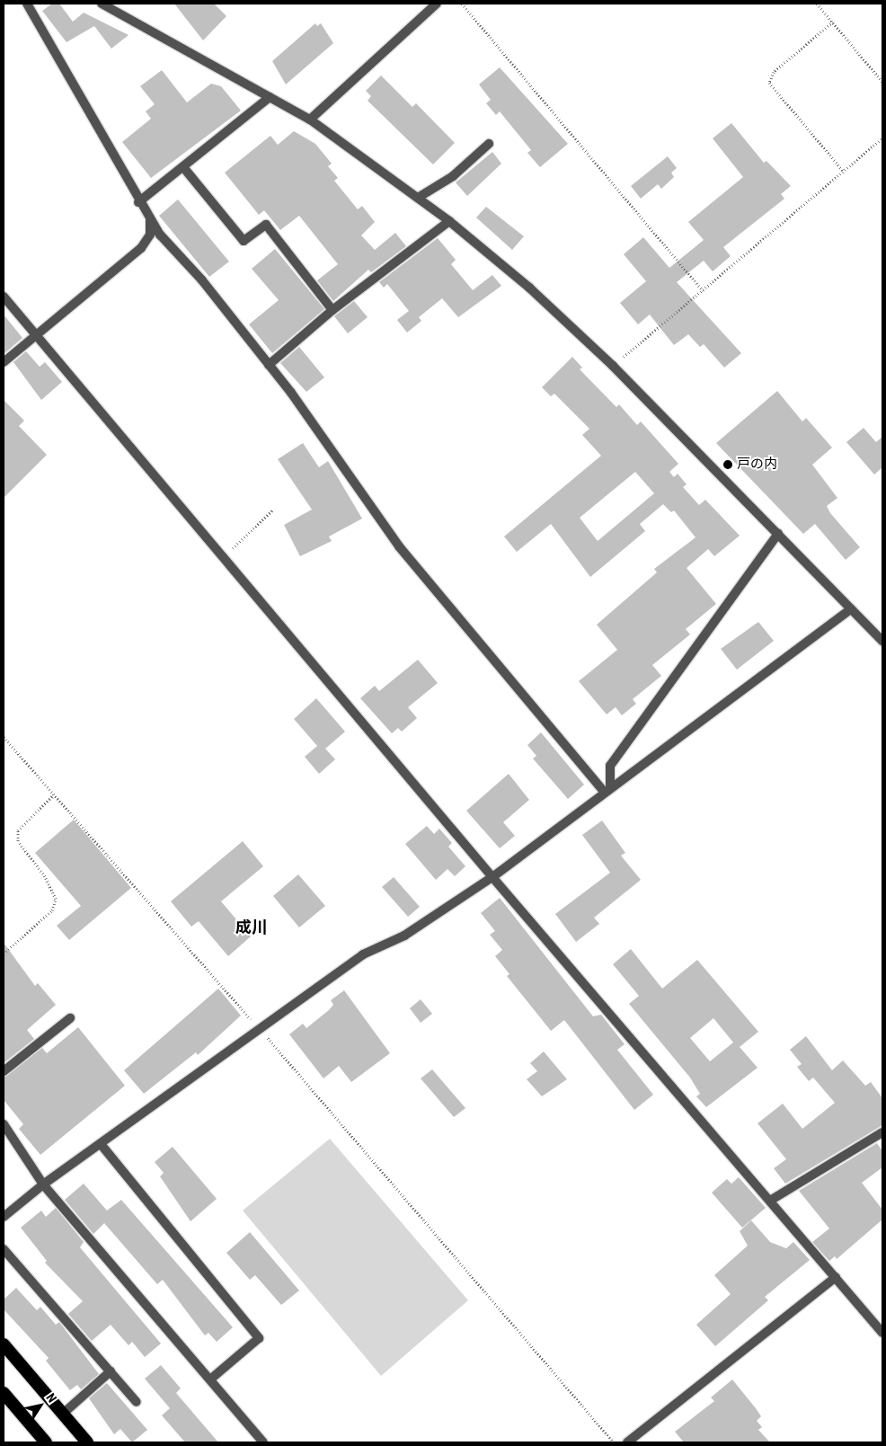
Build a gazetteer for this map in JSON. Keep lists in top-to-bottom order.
{
  "districts": ["成川"],
  "places": ["戸の内"],
  "north": "top right"
}
